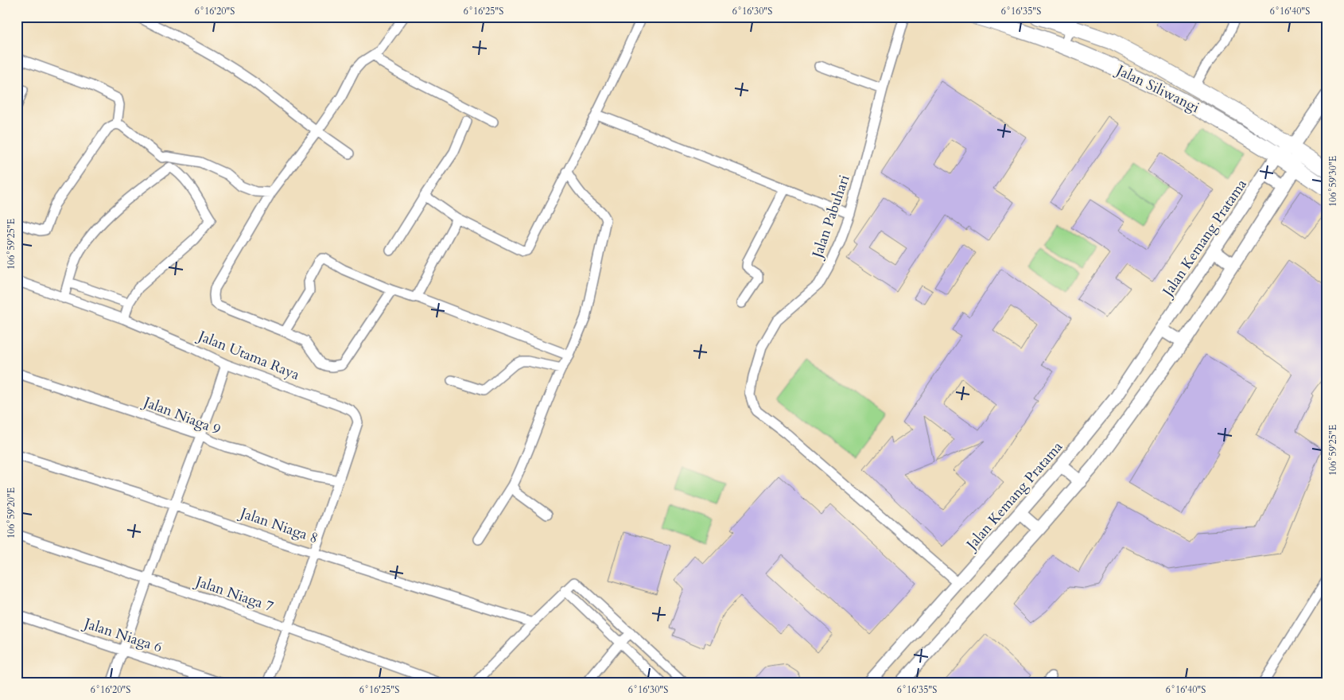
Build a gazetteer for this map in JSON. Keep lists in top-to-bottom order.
{
  "streets": {
    "main road": ["Jalan Siliwangi"],
    "street": [
      "Jalan Pabuhari",
      "Jalan Kemang Pratama",
      "Jalan Utama Raya",
      "Jalan Niaga 9",
      "Jalan Niaga 8",
      "Jalan Niaga 7",
      "Jalan Niaga 6"
    ]
  },
  "crossings": [
    ["Jalan Siliwangi", "Jalan Kemang Pratama"],
    ["Jalan Pabuhari", "Jalan Kemang Pratama"],
    ["Jalan Utama Raya", "Jalan Niaga 9"]
  ],
  "coordinates": [
    "6°16'20\"S",
    "6°16'25\"S",
    "6°16'30\"S",
    "6°16'35\"S",
    "6°16'40\"S",
    "106°59'30\"E",
    "106°59'25\"E",
    "106°59'20\"E"
  ]
}
